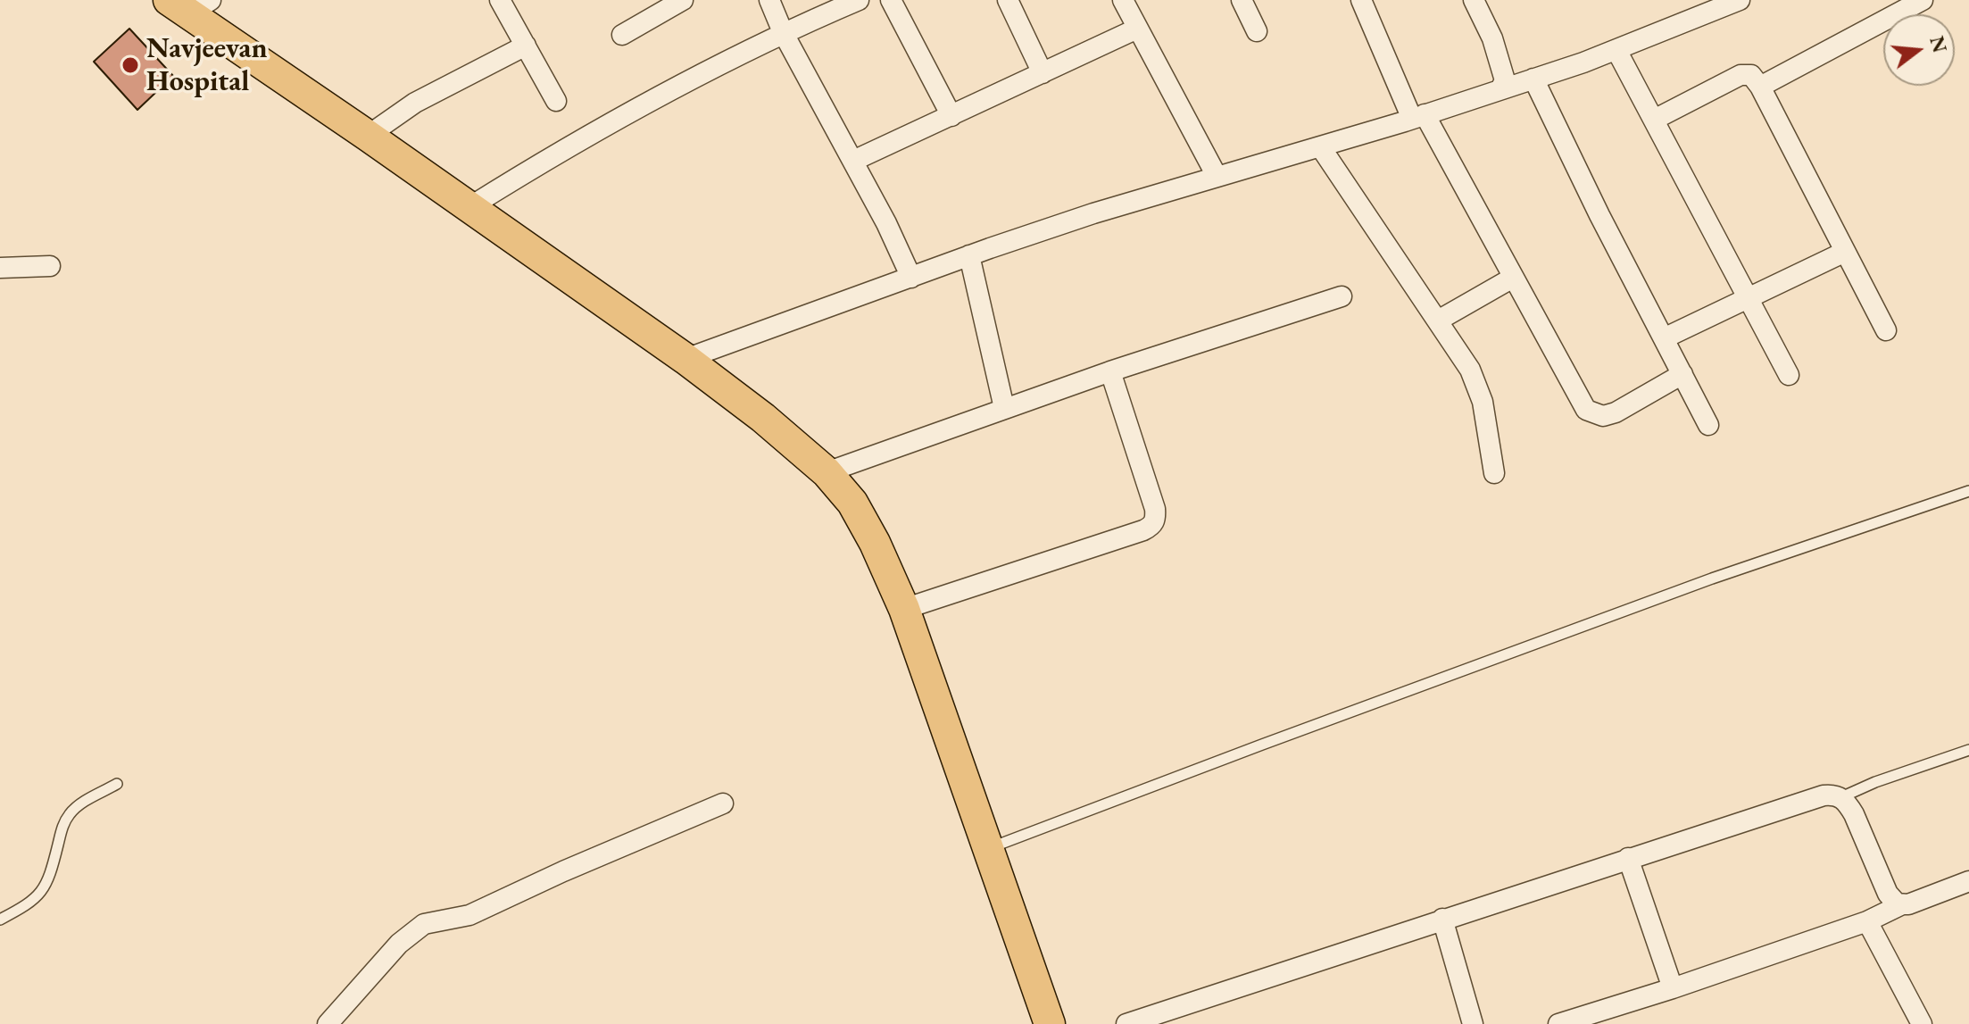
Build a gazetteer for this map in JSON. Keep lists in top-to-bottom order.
{
  "places": ["Navjeevan Hospital"],
  "north": "right"
}
